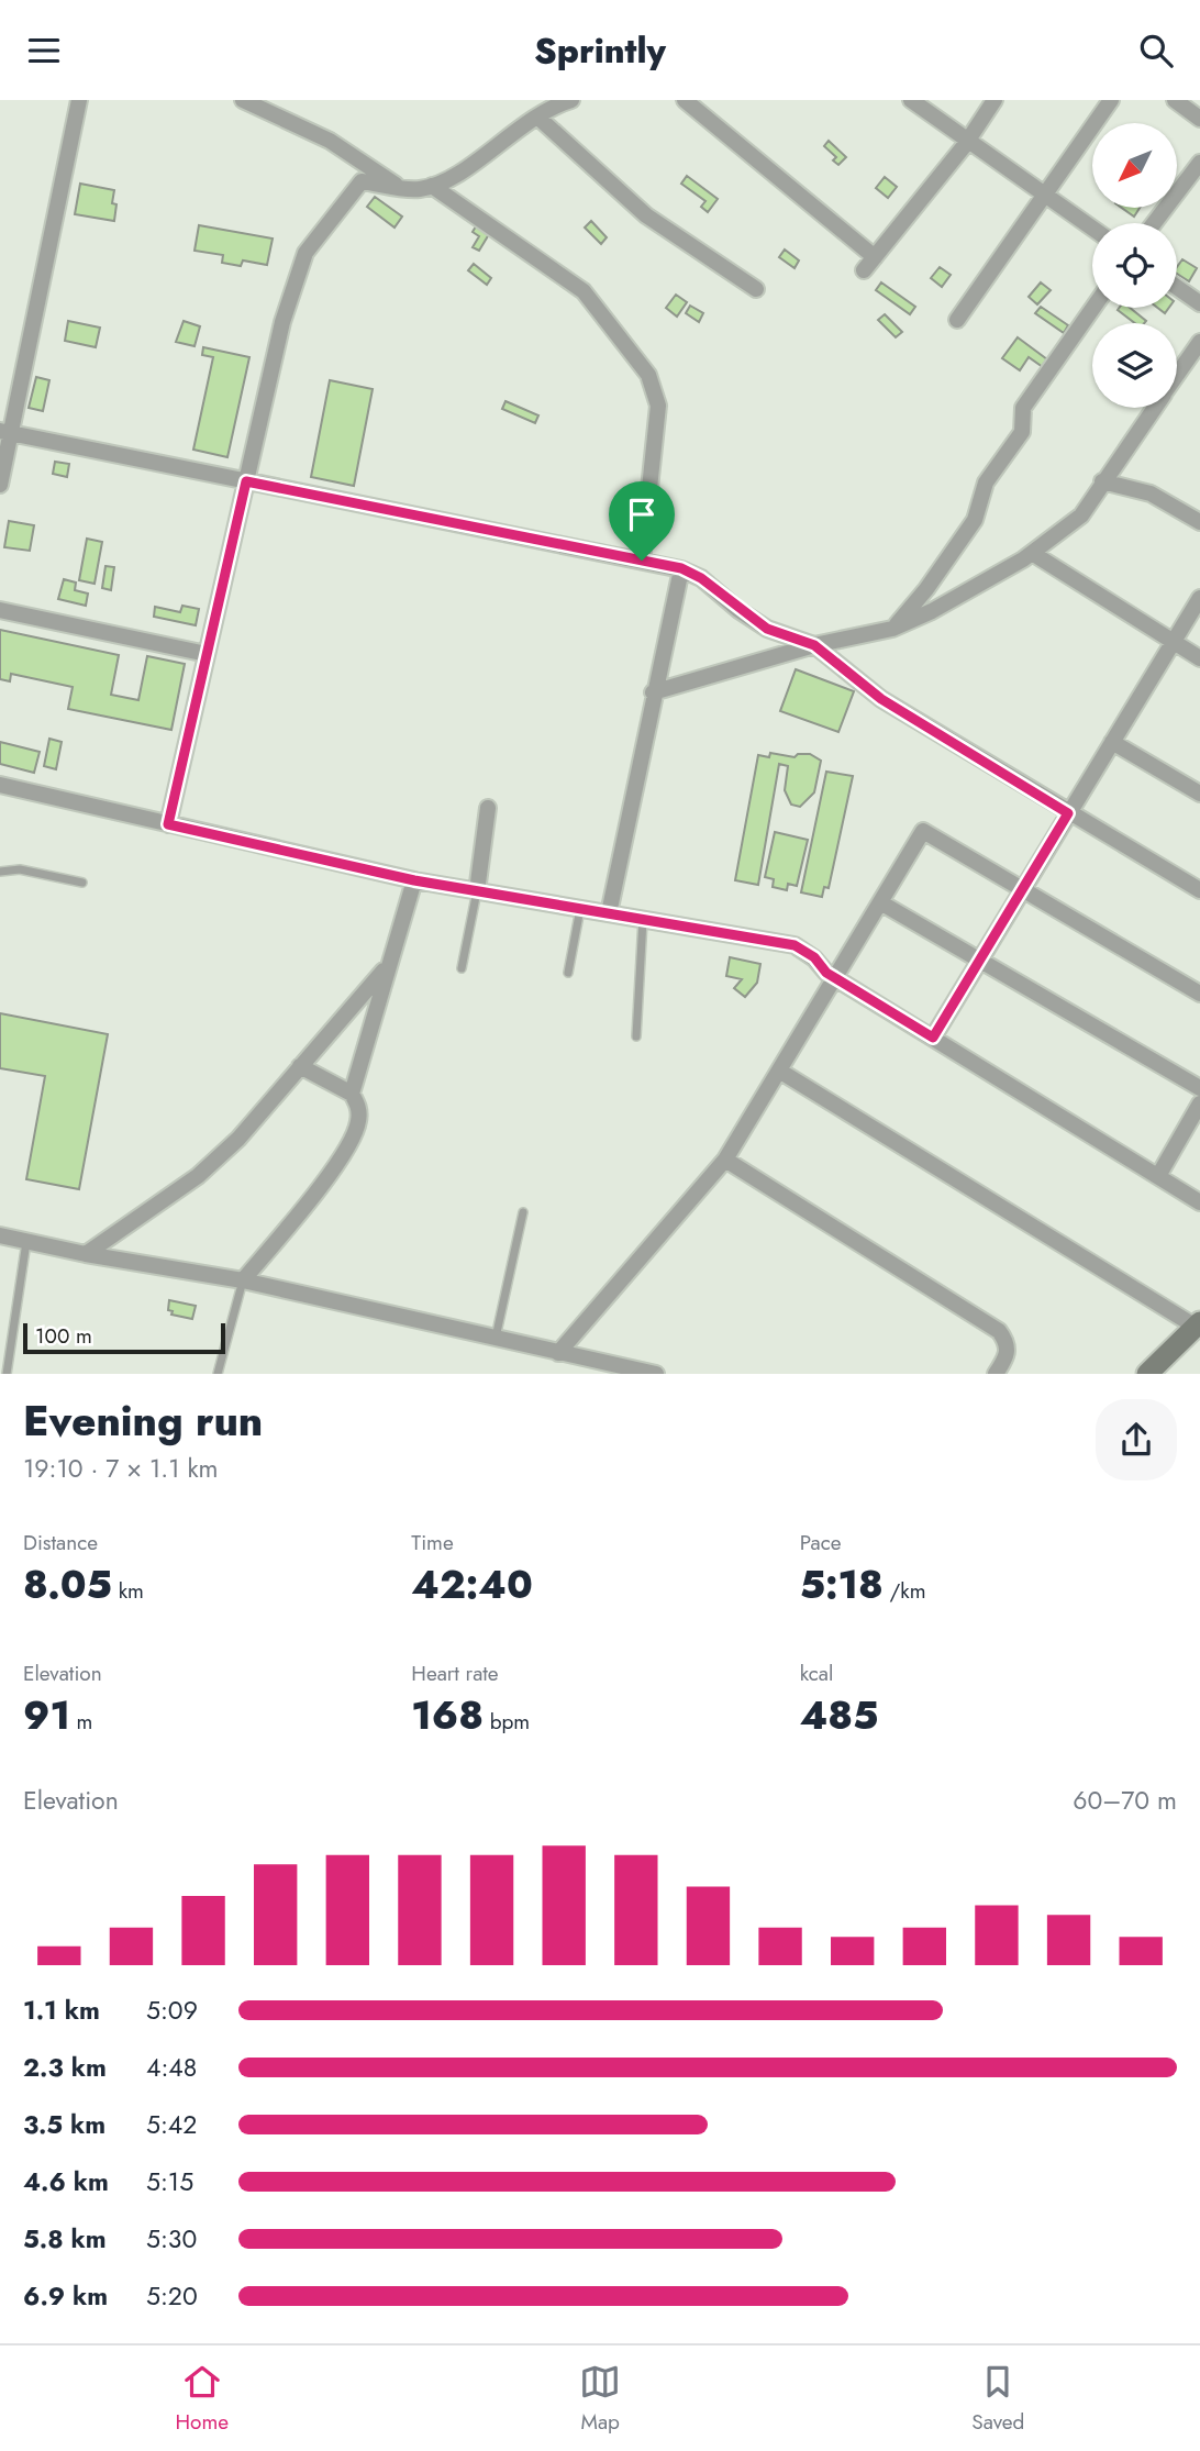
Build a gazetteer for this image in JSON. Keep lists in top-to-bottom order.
{
  "scale_bar": "100 m",
  "north": "bottom left",
  "page": {
    "header": "Sprintly",
    "scale": "100 m",
    "heading": ["Evening run", "19:10 · 7 × 1.1 km"],
    "stats": [
      ["Distance", "8.05 km"],
      ["Time", "42:40"],
      ["Pace", "5:18 /km"],
      ["Elevation", "91 m"],
      ["Heart rate", "168 bpm"],
      ["kcal", "485"]
    ],
    "chart": ["Elevation", "60–70 m"],
    "list": [
      {
        "name": "1.1 km",
        "note": "5:09"
      },
      {
        "name": "2.3 km",
        "note": "4:48"
      },
      {
        "name": "3.5 km",
        "note": "5:42"
      },
      {
        "name": "4.6 km",
        "note": "5:15"
      },
      {
        "name": "5.8 km",
        "note": "5:30"
      },
      {
        "name": "6.9 km",
        "note": "5:20"
      }
    ],
    "tabs": ["Home", "Map", "Saved"]
  }
}
